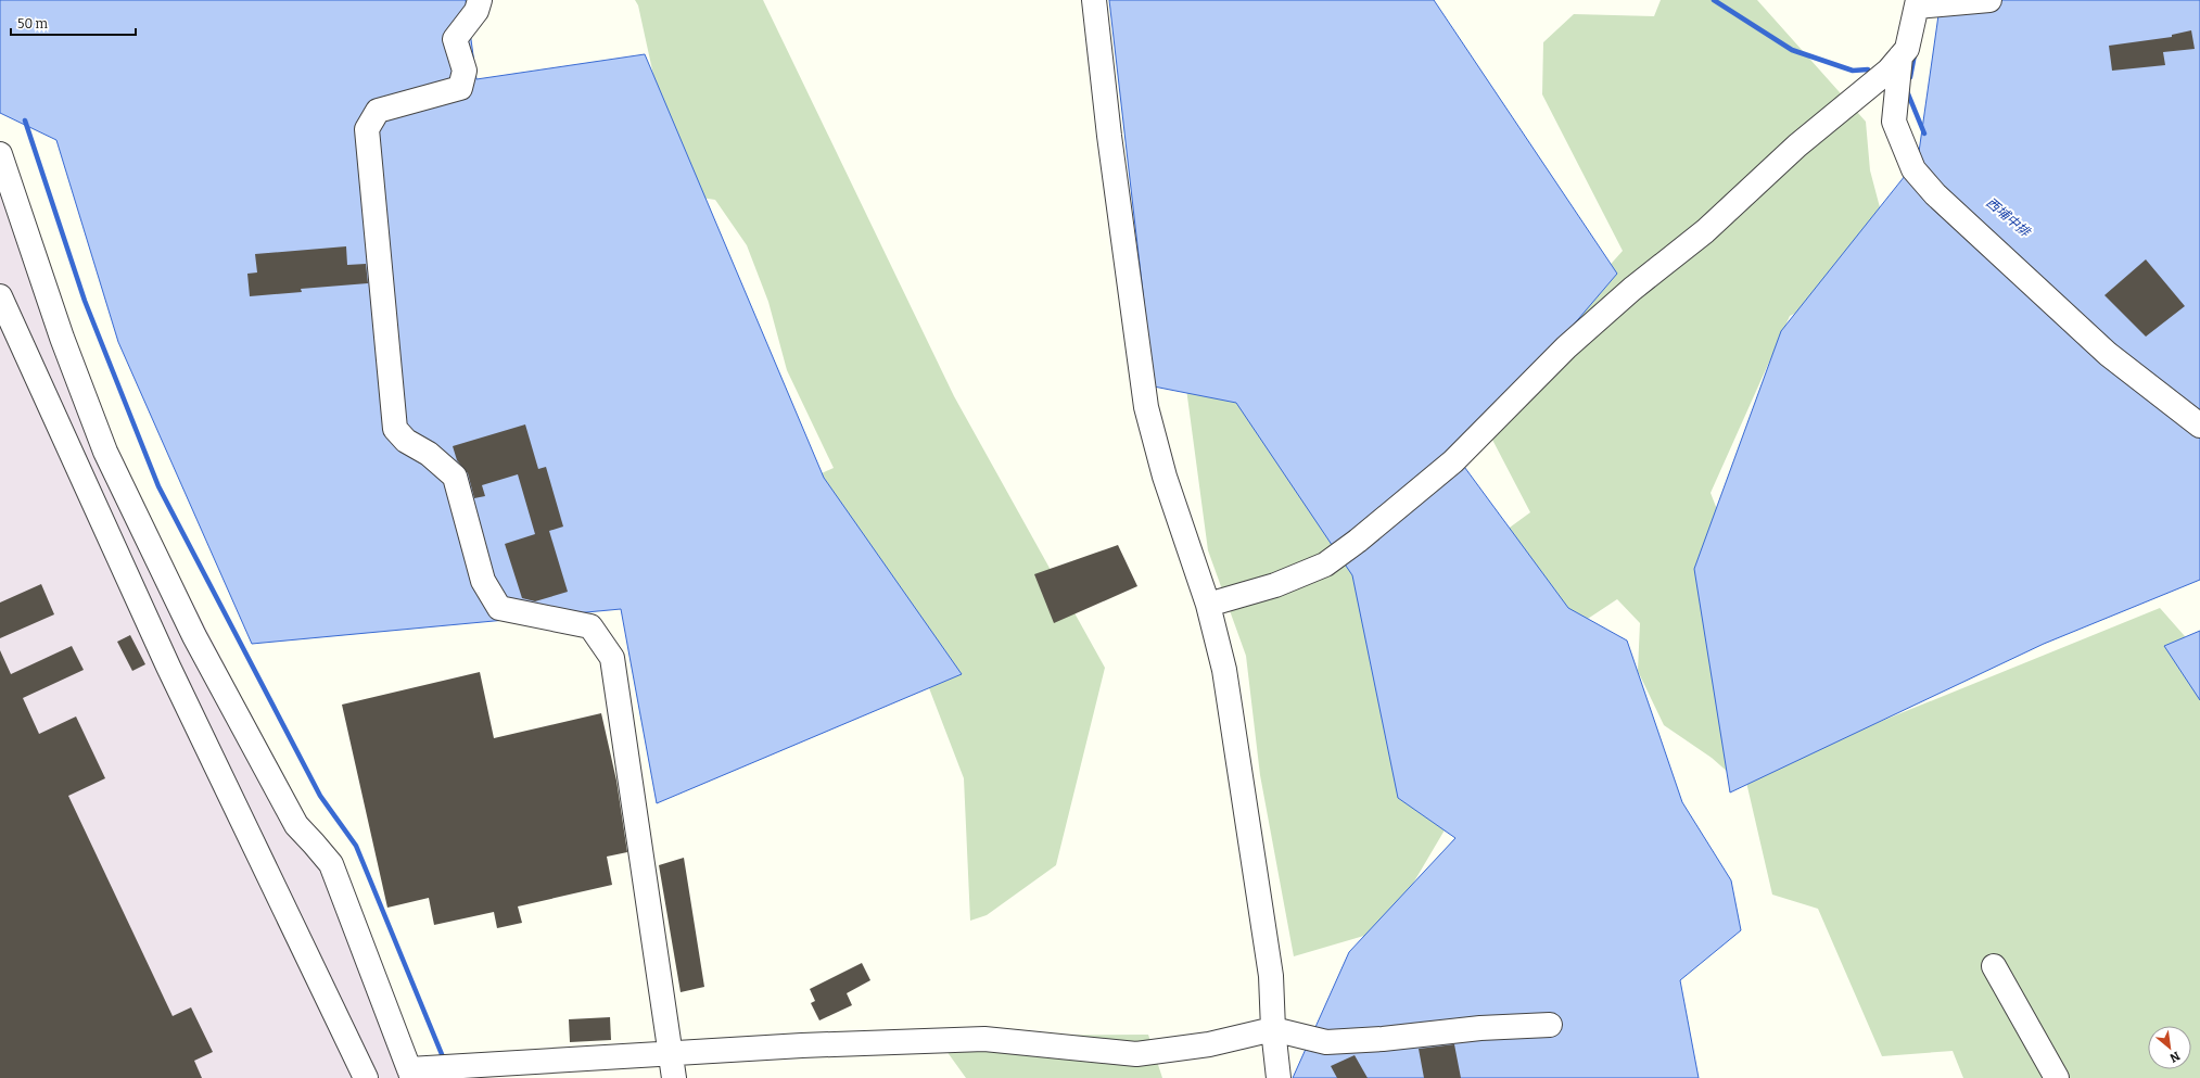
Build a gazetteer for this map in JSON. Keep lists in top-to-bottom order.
{
  "water": ["西埔中排"],
  "scale_bar": "50 m",
  "north": "bottom right"
}
